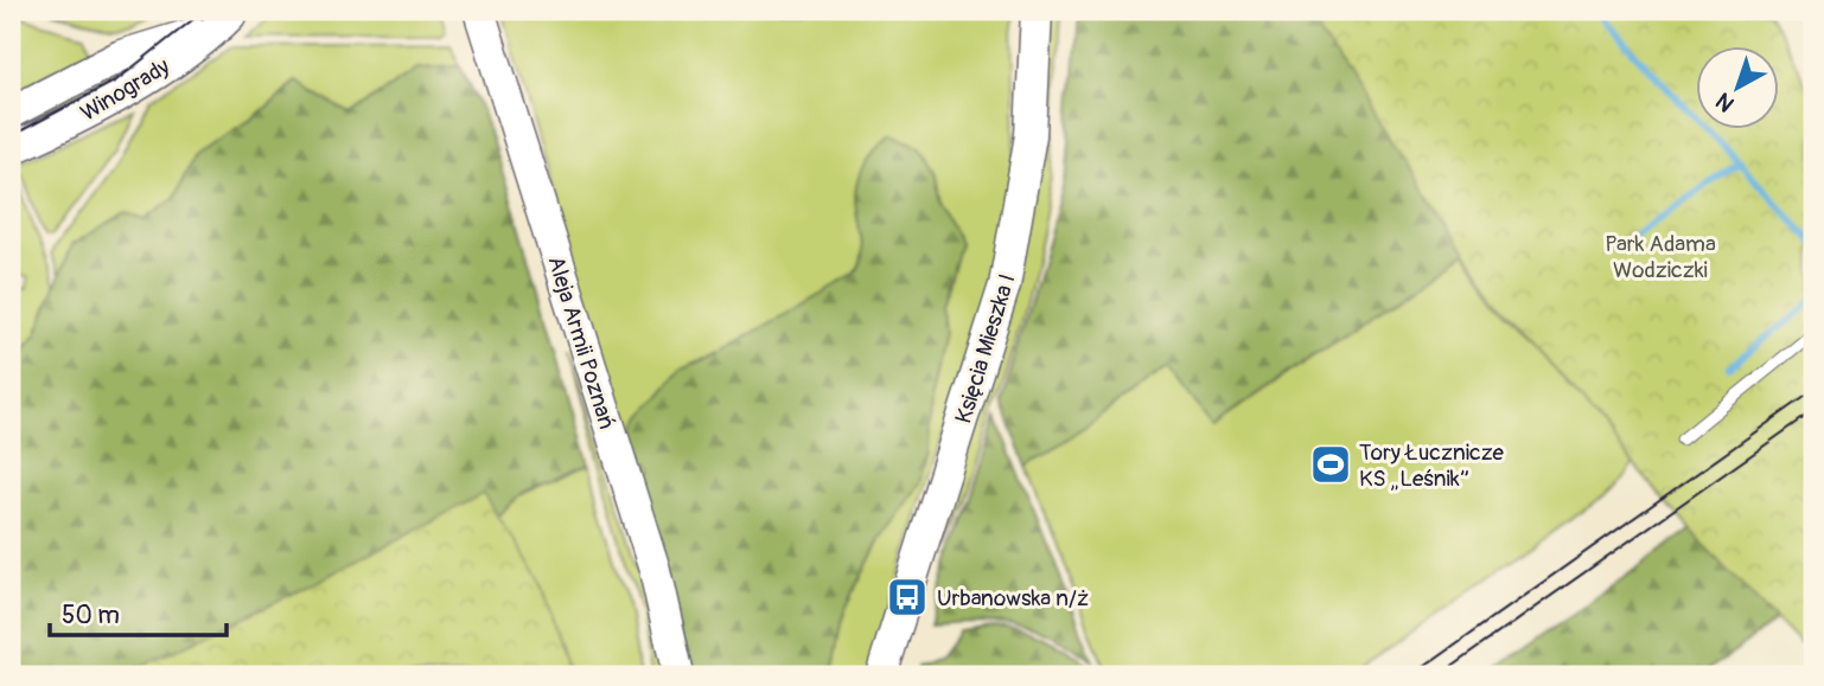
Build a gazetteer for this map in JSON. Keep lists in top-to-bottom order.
{
  "streets": {
    "street": ["Winogrady", "Aleja Armii Poznań", "Księcia Mieszka I"]
  },
  "parks": ["Park Adama Wodziczki"],
  "places": {
    "sports": ["Tory Łucznicze KS „Leśnik”"],
    "bus stop": ["Urbanowska n/ż"]
  },
  "scale_bar": "50 m",
  "north": "bottom left"
}
